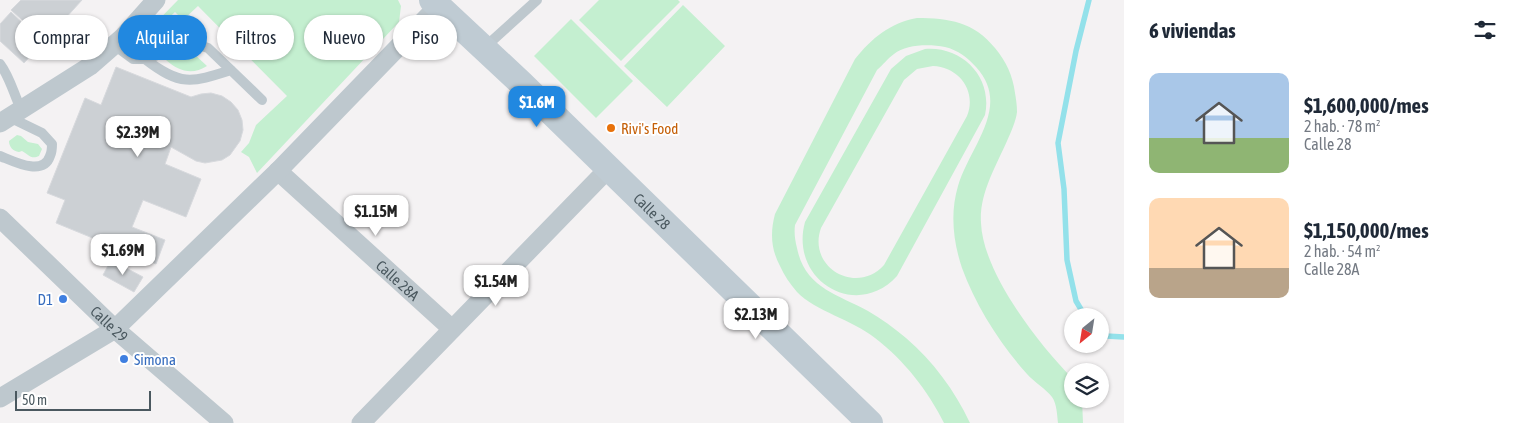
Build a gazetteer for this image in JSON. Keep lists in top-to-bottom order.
{
  "streets": {
    "main road": ["Calle 28"],
    "street": ["Calle 28A", "Calle 29"]
  },
  "places": ["Rivi's Food", "D1", "Simona"],
  "scale_bar": "50 m",
  "north": "bottom left",
  "page": {
    "heading": "6 viviendas",
    "chip": [
      "Comprar",
      "Alquilar",
      "Filtros",
      "Nuevo",
      "Piso"
    ],
    "list": [
      {
        "name": "$1,600,000/mes",
        "note": "2 hab. · 78 m² · Calle 28"
      },
      {
        "name": "$1,150,000/mes",
        "note": "2 hab. · 54 m² · Calle 28A"
      }
    ],
    "price": [
      "$1.6M",
      "$2.39M",
      "$1.15M",
      "$1.69M",
      "$1.54M",
      "$2.13M"
    ],
    "scale": "50 m"
  }
}
